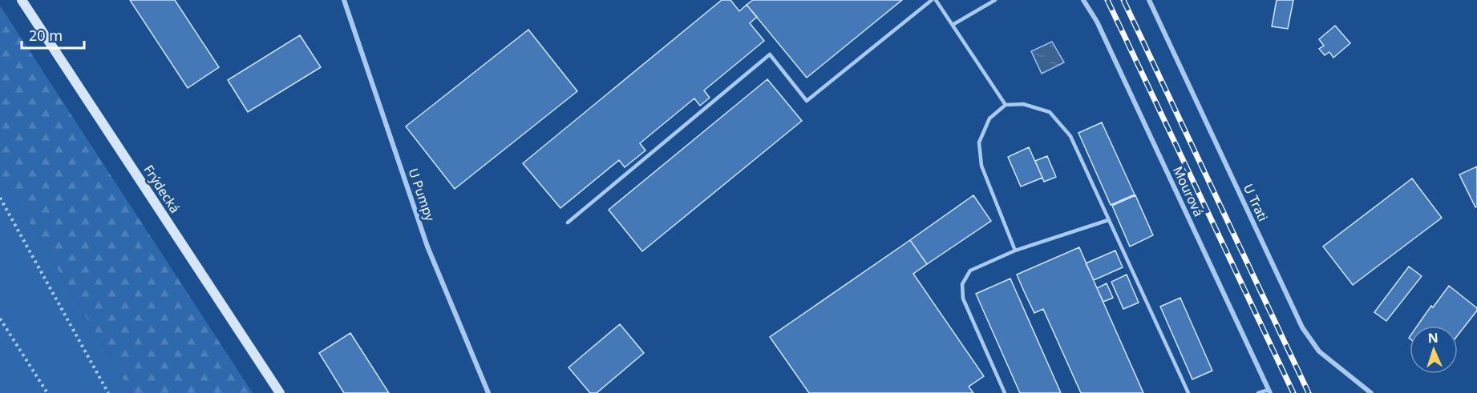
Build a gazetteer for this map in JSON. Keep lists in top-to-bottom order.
{
  "streets": {
    "main road": ["Frýdecká"],
    "street": ["Mourová", "U Pumpy", "U Trati"]
  },
  "scale_bar": "20 m",
  "north": "top"
}
